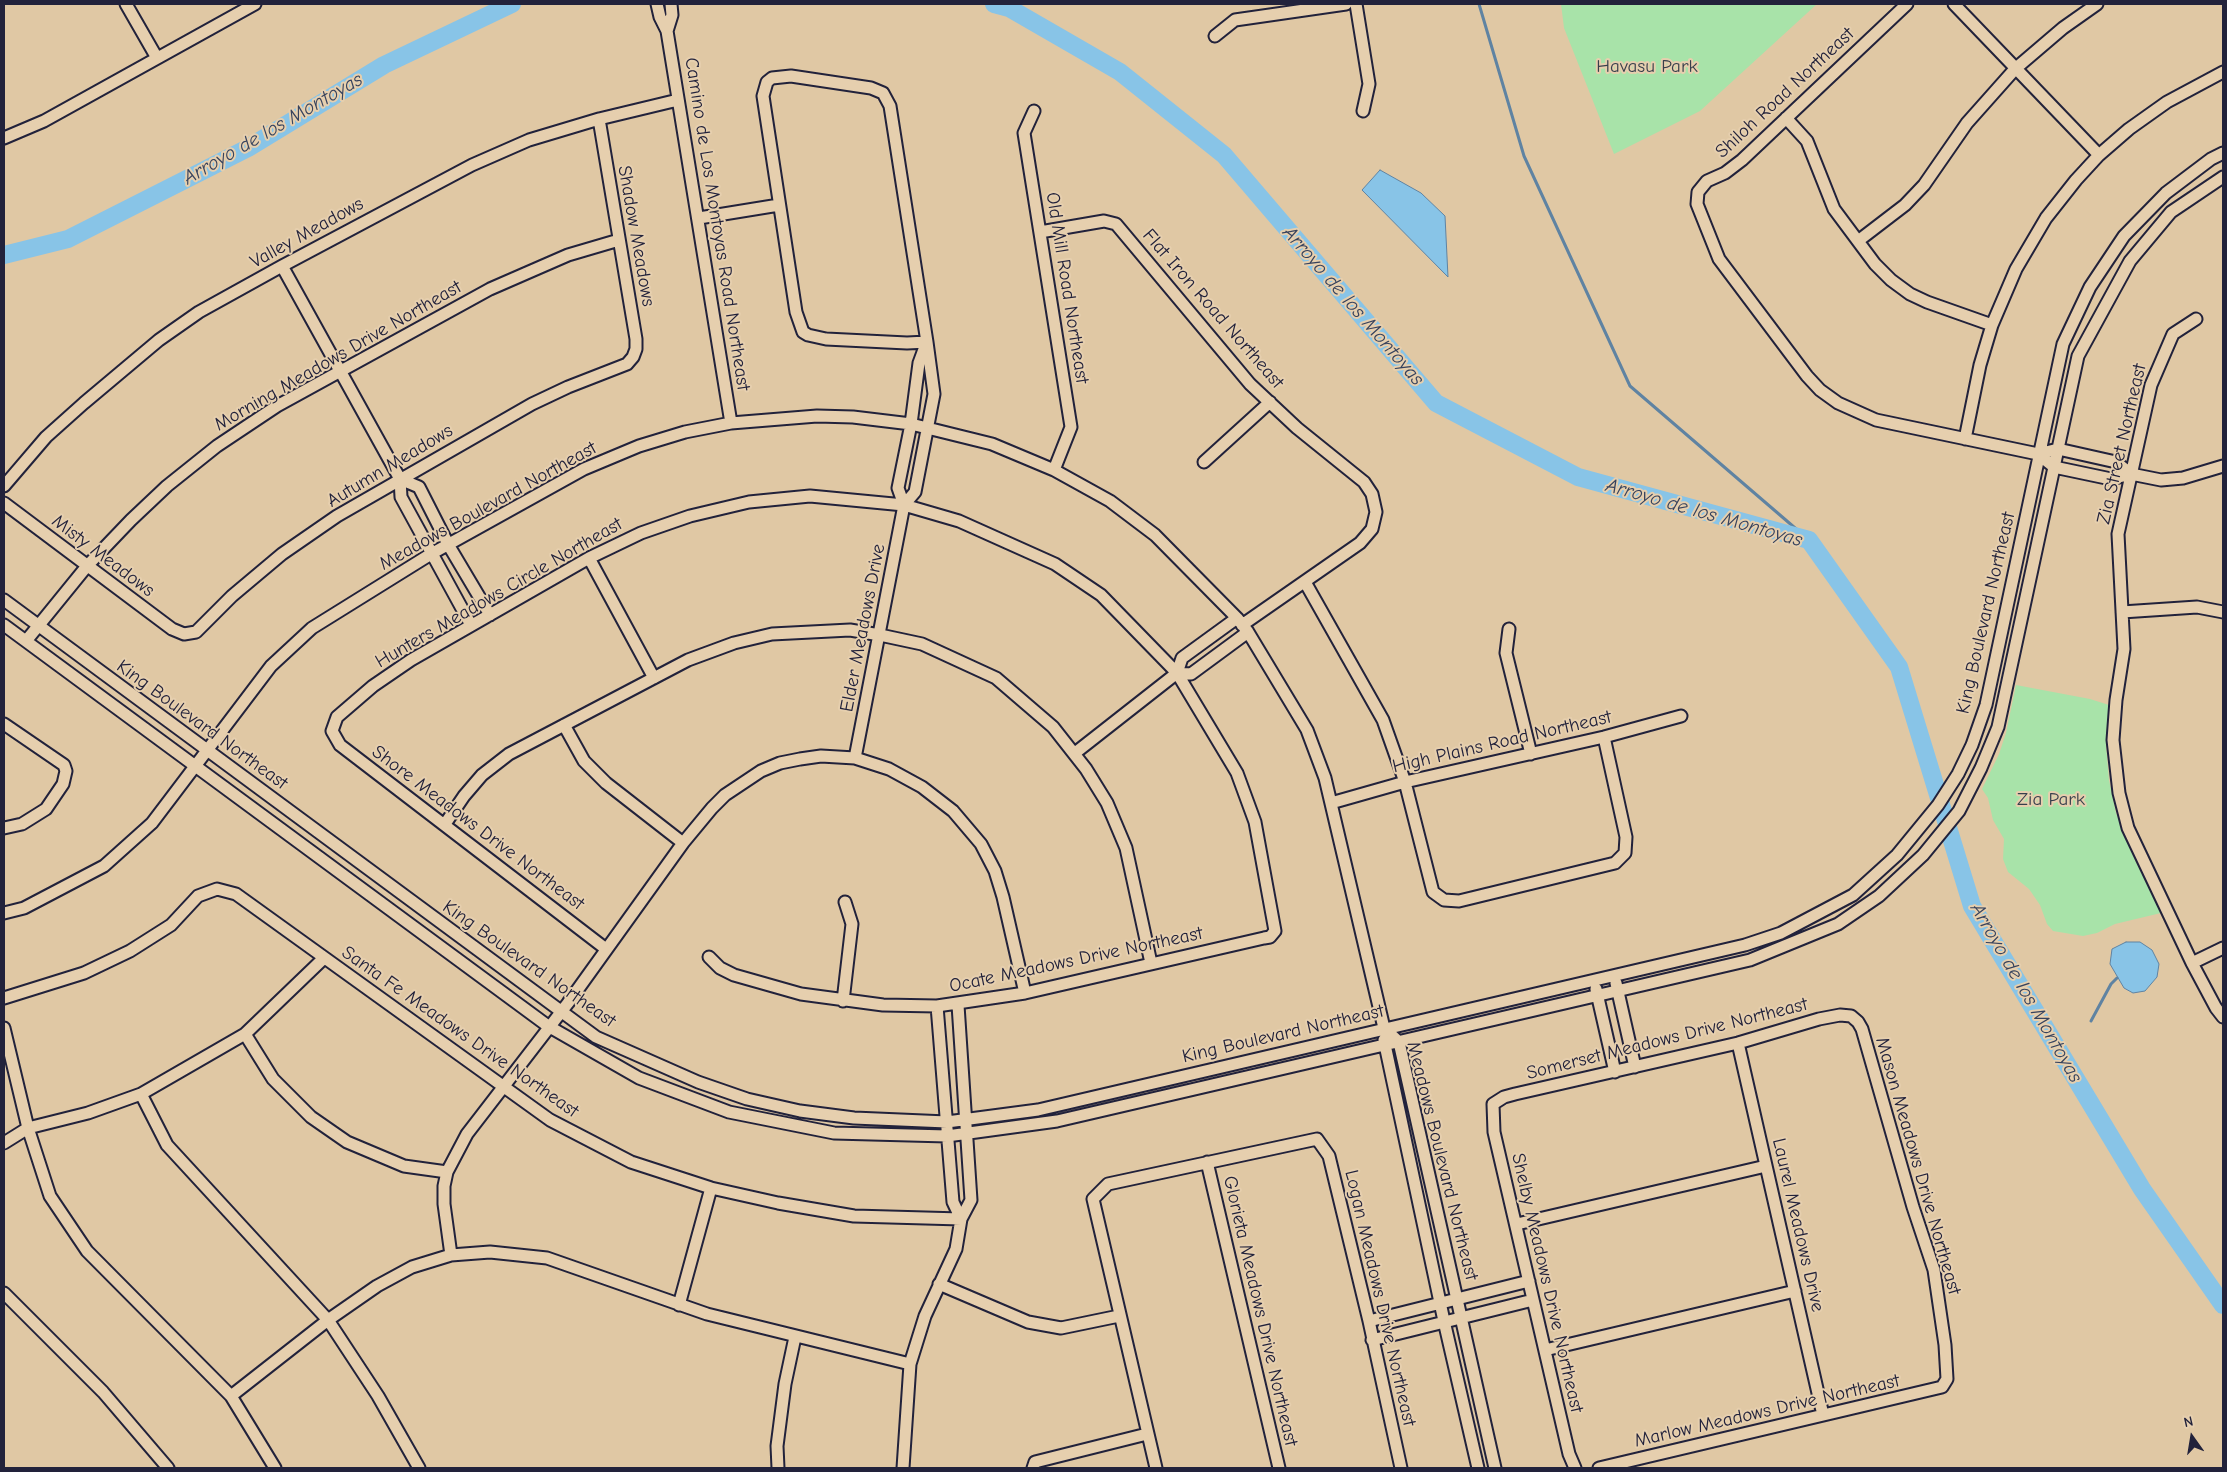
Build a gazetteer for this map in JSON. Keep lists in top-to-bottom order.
{
  "streets": {
    "street": [
      "Shiloh Road Northeast",
      "Camino de Los Montoyas Road Northeast",
      "Valley Meadows",
      "Shadow Meadows",
      "Old Mill Road Northeast",
      "Flat Iron Road Northeast",
      "Morning Meadows Drive Northeast",
      "Zia Street Northeast",
      "Autumn Meadows",
      "Meadows Boulevard Northeast",
      "Misty Meadows",
      "Hunters Meadows Circle Northeast",
      "King Boulevard Northeast",
      "Elder Meadows Drive",
      "High Plains Road Northeast",
      "Shore Meadows Drive Northeast",
      "Ocate Meadows Drive Northeast",
      "Santa Fe Meadows Drive Northeast",
      "Somerset Meadows Drive Northeast",
      "Mason Meadows Drive Northeast",
      "Laurel Meadows Drive",
      "Shelby Meadows Drive Northeast",
      "Logan Meadows Drive Northeast",
      "Glorieta Meadows Drive Northeast",
      "Marlow Meadows Drive Northeast"
    ]
  },
  "crossings": [
    ["Shiloh Road Northeast", "King Boulevard Northeast"],
    ["Camino de Los Montoyas Road Northeast", "Valley Meadows"],
    ["Camino de Los Montoyas Road Northeast", "Meadows Boulevard Northeast"],
    ["Valley Meadows", "Shadow Meadows"],
    ["Shadow Meadows", "Morning Meadows Drive Northeast"],
    ["Shadow Meadows", "Autumn Meadows"],
    ["Old Mill Road Northeast", "Flat Iron Road Northeast"],
    ["Old Mill Road Northeast", "Meadows Boulevard Northeast"],
    ["Flat Iron Road Northeast", "Meadows Boulevard Northeast"],
    ["Morning Meadows Drive Northeast", "Misty Meadows"],
    ["Morning Meadows Drive Northeast", "King Boulevard Northeast"],
    ["Autumn Meadows", "Misty Meadows"],
    ["Meadows Boulevard Northeast", "King Boulevard Northeast"],
    ["Meadows Boulevard Northeast", "High Plains Road Northeast"],
    ["Hunters Meadows Circle Northeast", "Elder Meadows Drive"],
    ["Hunters Meadows Circle Northeast", "Shore Meadows Drive Northeast"],
    ["Hunters Meadows Circle Northeast", "Ocate Meadows Drive Northeast"],
    ["Somerset Meadows Drive Northeast", "Mason Meadows Drive Northeast"],
    ["Somerset Meadows Drive Northeast", "Laurel Meadows Drive"],
    ["Somerset Meadows Drive Northeast", "Shelby Meadows Drive Northeast"],
    ["Mason Meadows Drive Northeast", "Marlow Meadows Drive Northeast"],
    ["Laurel Meadows Drive", "Marlow Meadows Drive Northeast"],
    ["Logan Meadows Drive Northeast", "Glorieta Meadows Drive Northeast"]
  ],
  "water": ["Arroyo de los Montoyas"],
  "parks": ["Havasu Park", "Zia Park"],
  "north": "top"
}
